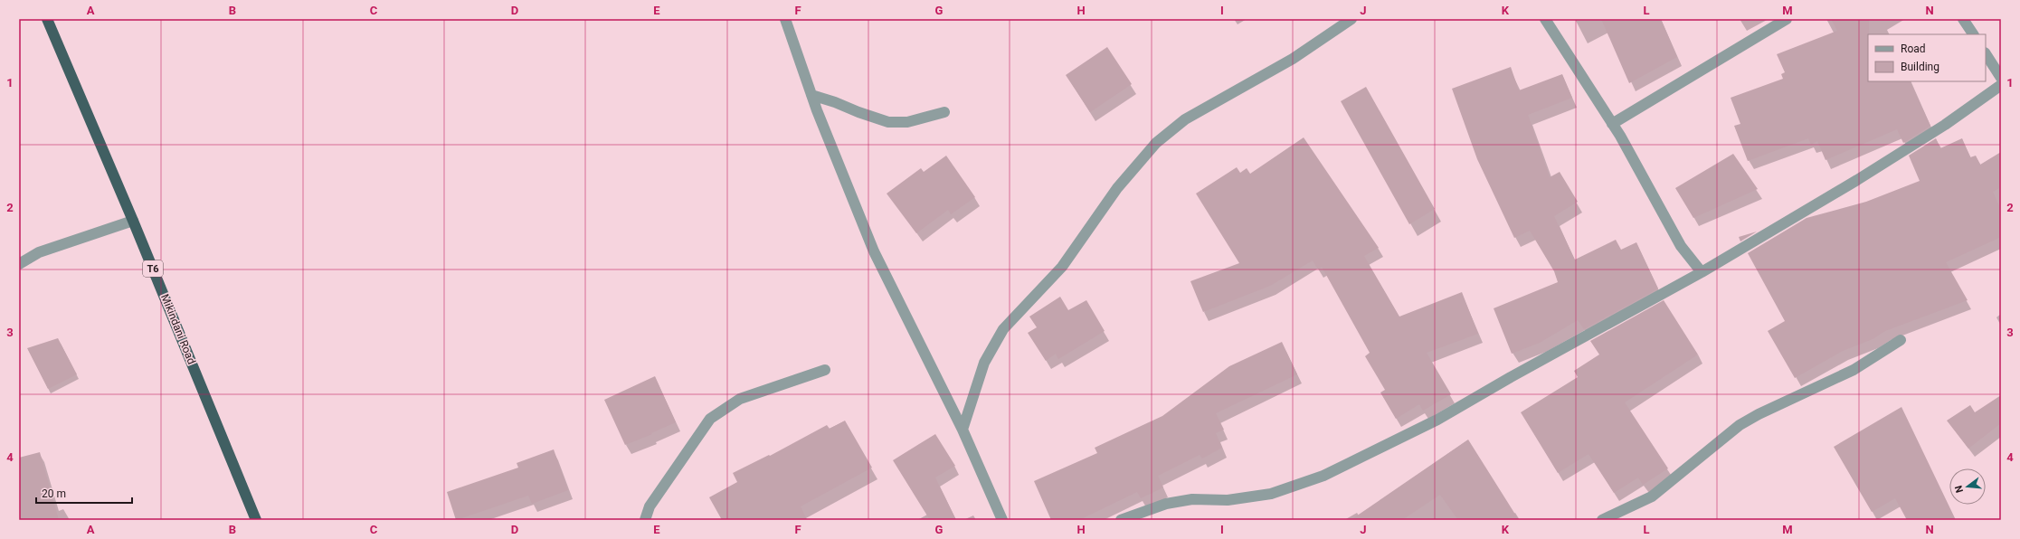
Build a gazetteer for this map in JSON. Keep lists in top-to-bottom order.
{
  "streets": {
    "highway": ["T6", "Mikindani Road"]
  },
  "legend": ["Road", "Building"],
  "scale_bar": "20 m",
  "north": "left",
  "grid": {
    "columns": [
      "A",
      "B",
      "C",
      "D",
      "E",
      "F",
      "G",
      "H",
      "I",
      "J",
      "K",
      "L",
      "M",
      "N"
    ],
    "rows": [
      "1",
      "2",
      "3",
      "4"
    ]
  }
}
